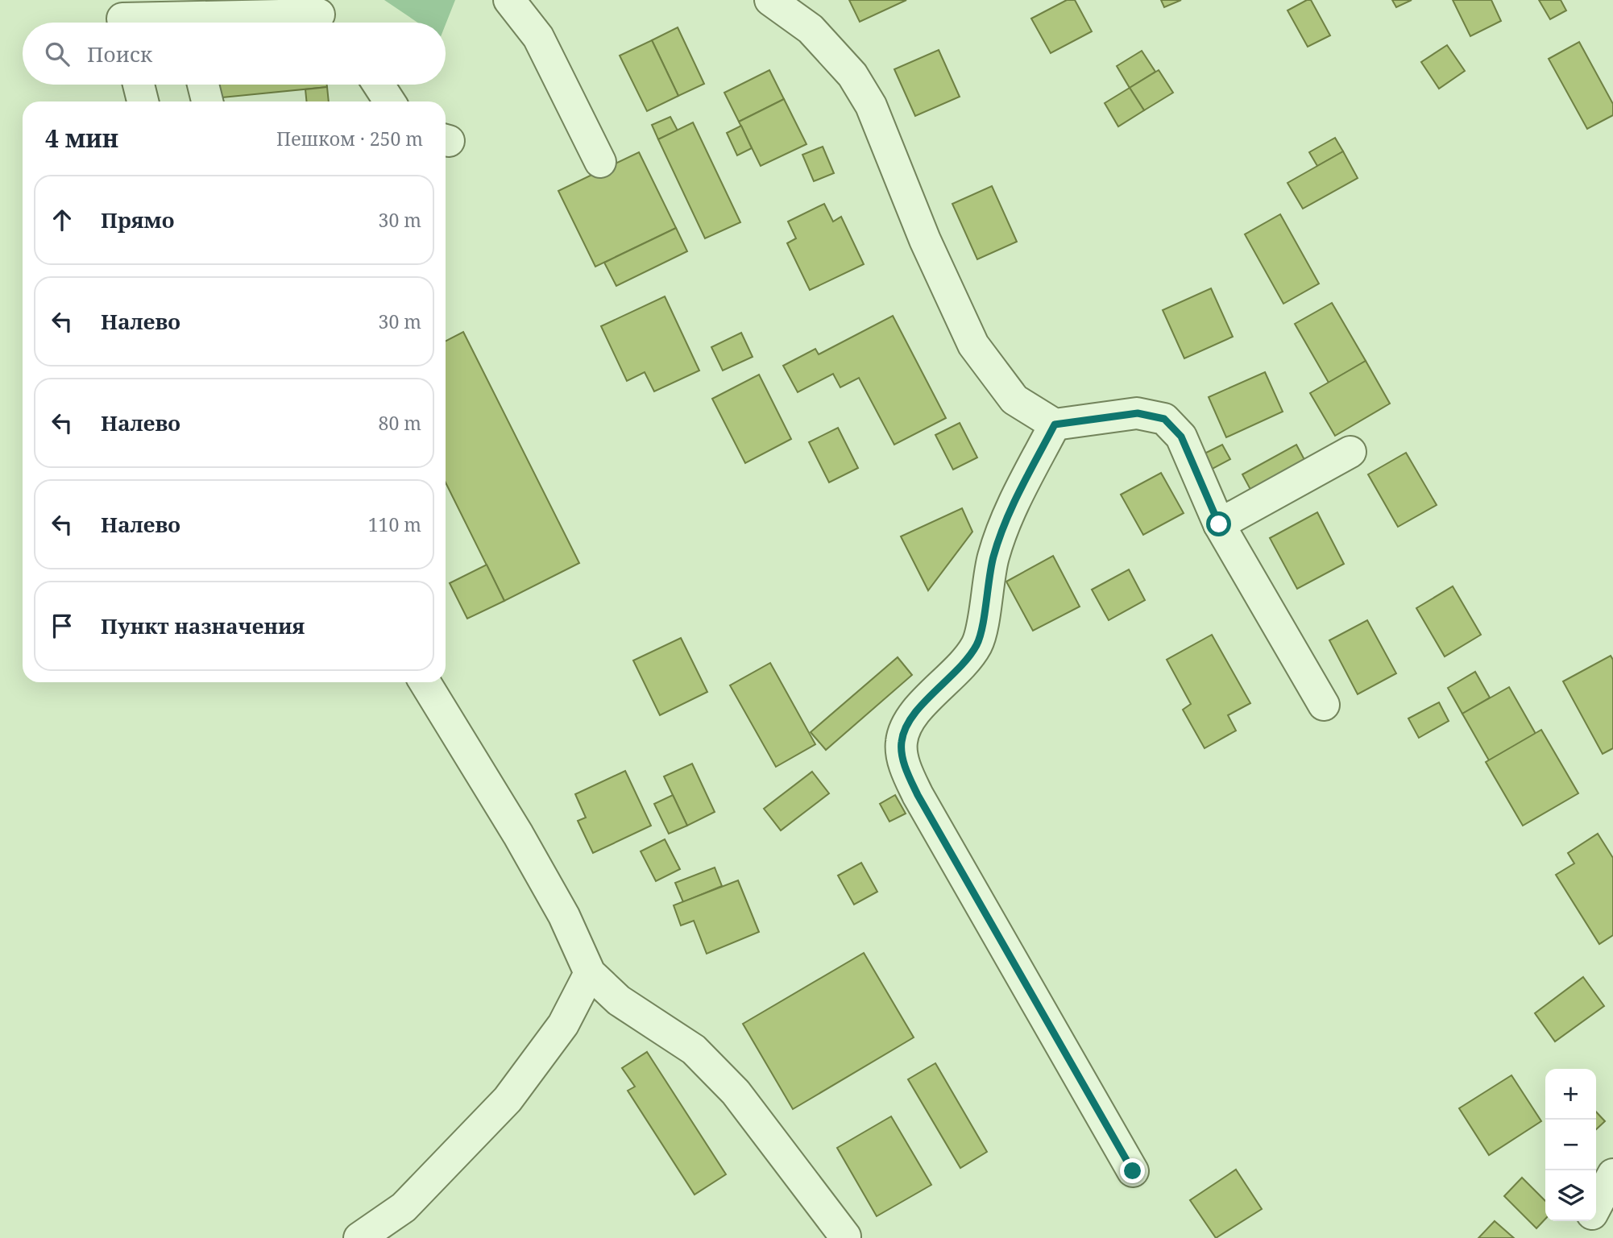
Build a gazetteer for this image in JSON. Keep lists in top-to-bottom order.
{
  "page": {
    "search": "Поиск",
    "heading": ["4 мин", "Пешком · 250 m"],
    "list": [
      ["Прямо", "30 m"],
      ["Налево", "30 m"],
      ["Налево", "80 m"],
      ["Налево", "110 m"],
      "Пункт назначения"
    ],
    "map_buttons": ["+", "−"]
  }
}
